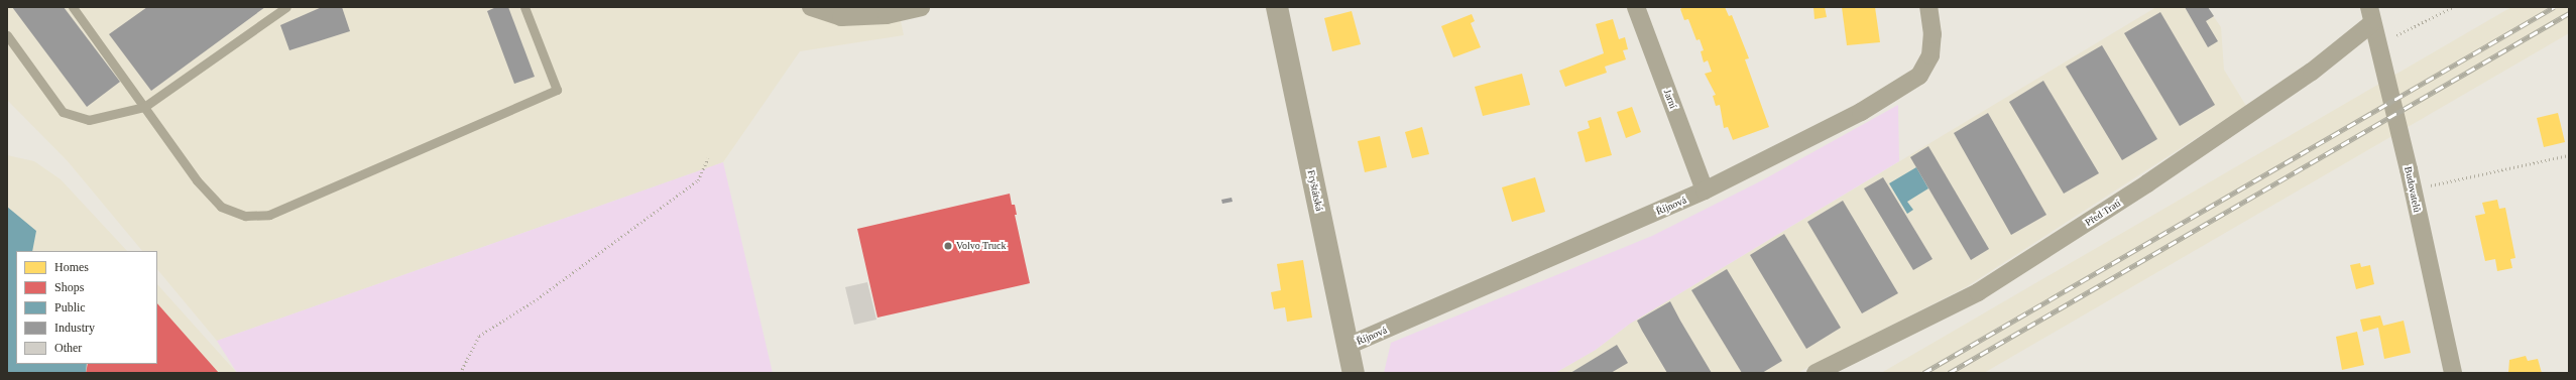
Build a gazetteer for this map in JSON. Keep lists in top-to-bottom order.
{
  "streets": {
    "street": [
      "Jarní",
      "Budovatelů",
      "Fryštátská",
      "Říjnová",
      "Před Tratí"
    ]
  },
  "crossings": [
    ["Jarní", "Říjnová"],
    ["Budovatelů", "Před Tratí"],
    ["Fryštátská", "Říjnová"]
  ],
  "places": ["Volvo Truck"],
  "legend": [
    "Homes",
    "Shops",
    "Public",
    "Industry",
    "Other"
  ]
}
